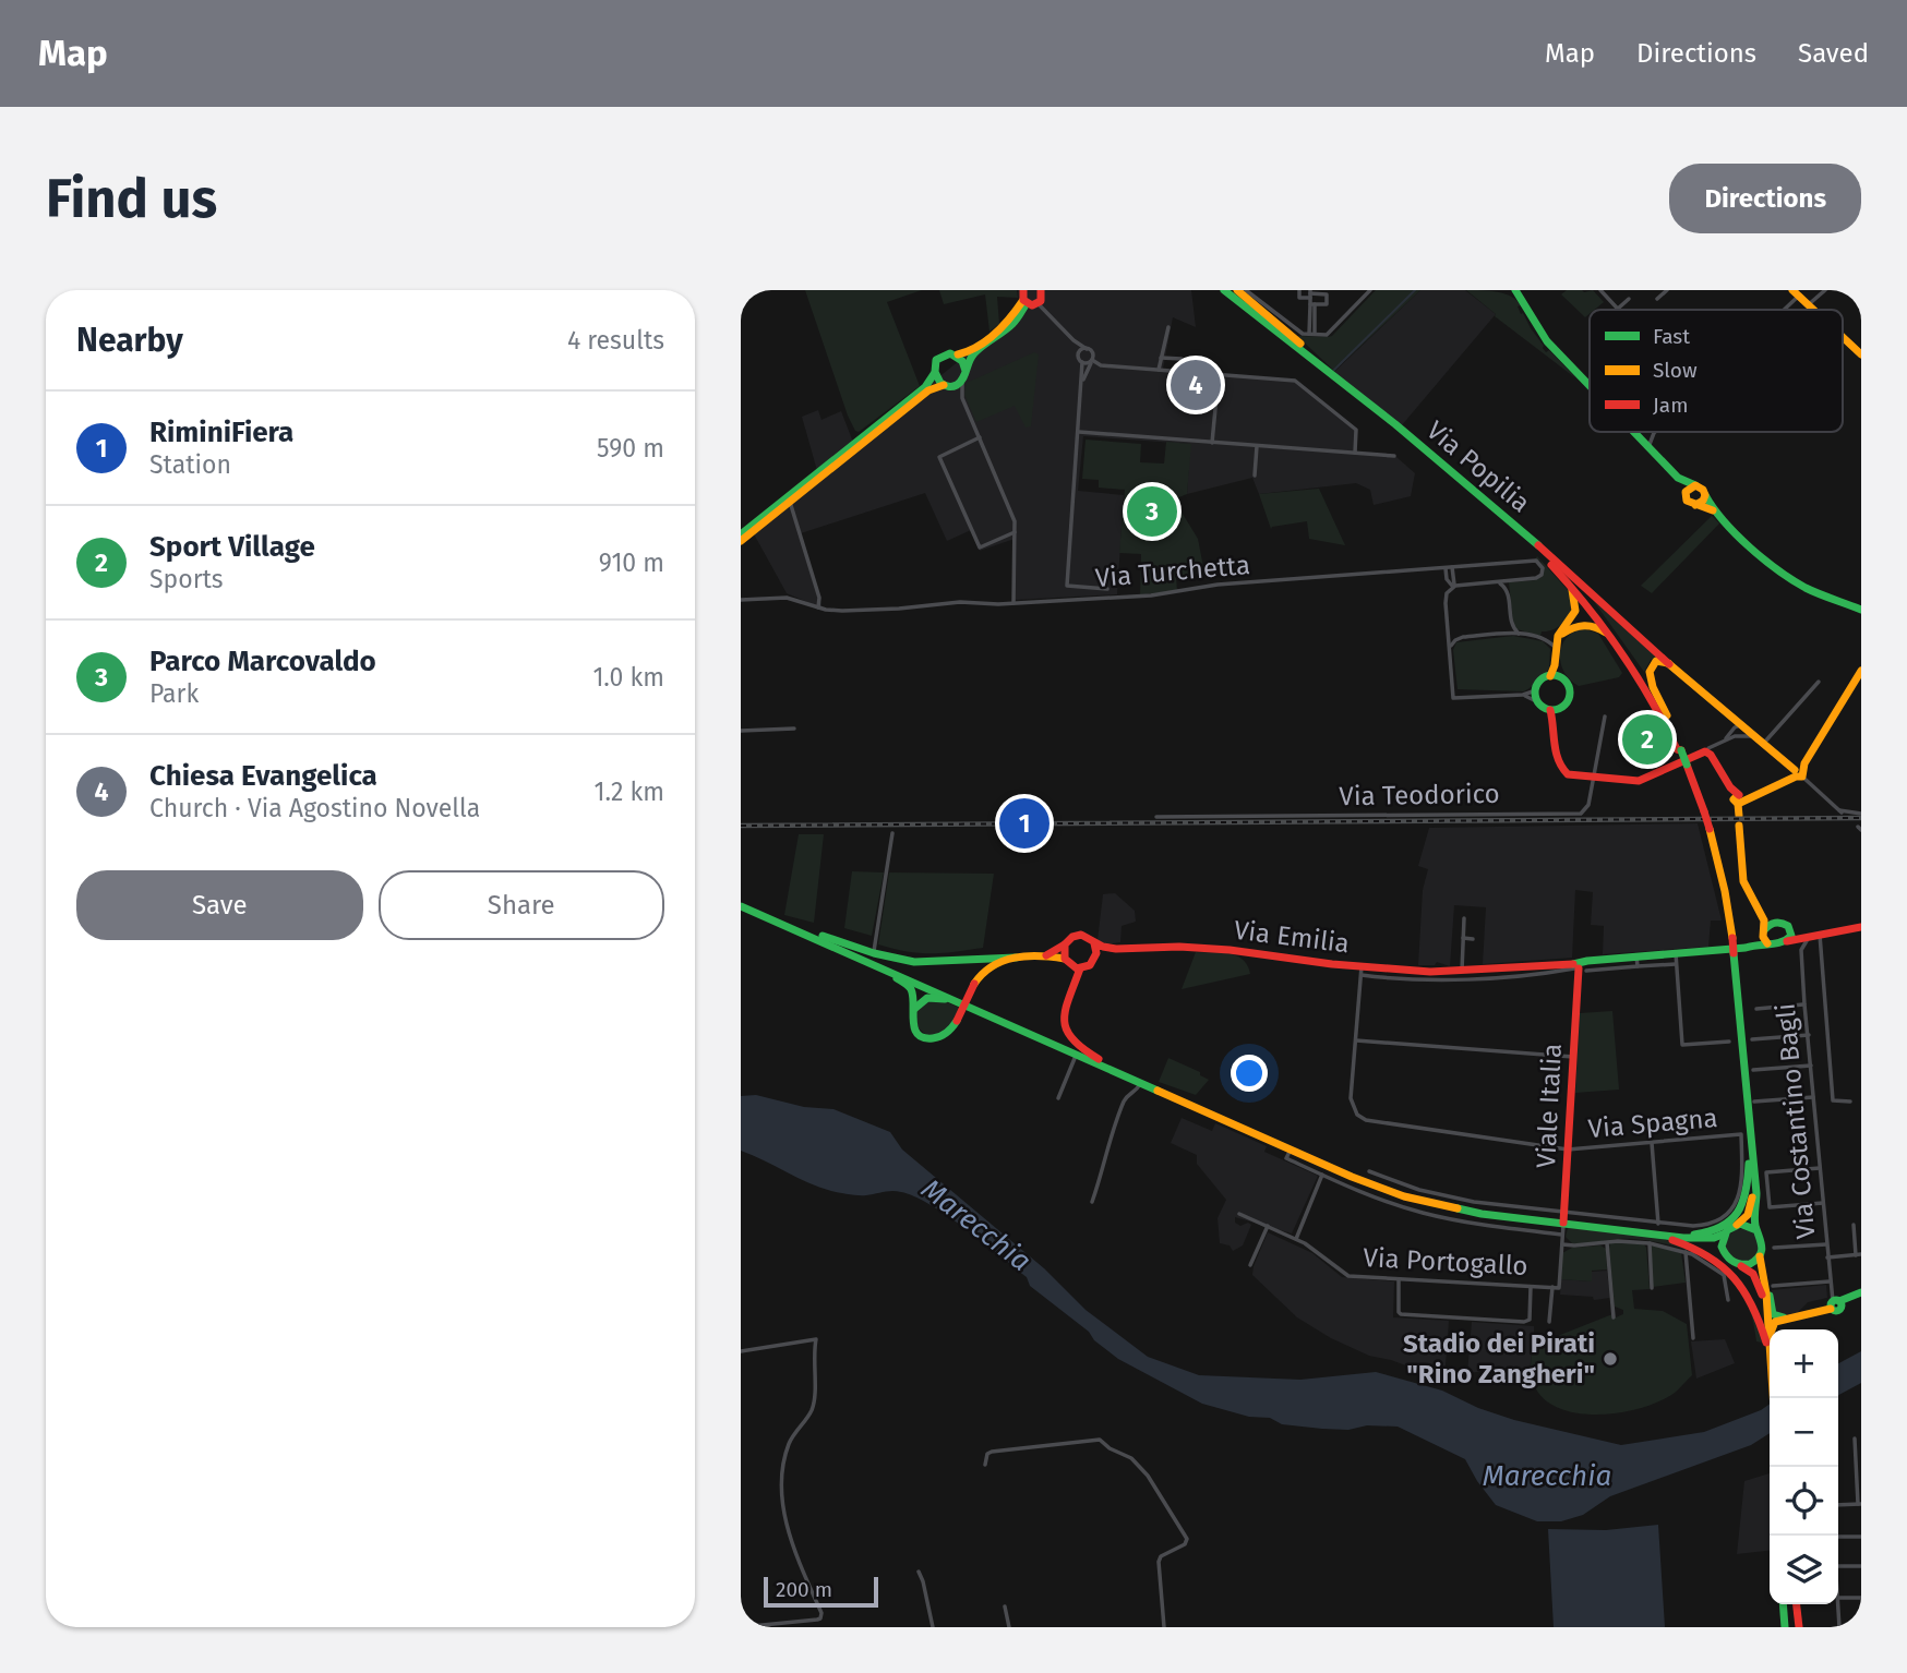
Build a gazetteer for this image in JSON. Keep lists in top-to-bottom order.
{
  "streets": {
    "main road": ["Via Popilia", "Via Emilia", "Viale Italia"],
    "street": [
      "Via Turchetta",
      "Via Teodorico",
      "Via Costantino Bagli",
      "Via Spagna",
      "Via Portogallo"
    ]
  },
  "crossings": [
    ["Via Emilia", "Viale Italia"],
    ["Viale Italia", "Via Spagna"]
  ],
  "water": ["Marecchia"],
  "places": ["Stadio dei Pirati \"Rino Zangheri\""],
  "legend": ["Fast", "Slow", "Jam"],
  "scale_bar": "200 m",
  "page": {
    "header": "Map",
    "nav": ["Map", "Directions", "Saved"],
    "buttons": [
      "Directions",
      ["Save", "Share"]
    ],
    "title": "Find us",
    "heading": ["Nearby", "4 results"],
    "pins": [
      "4",
      "3",
      "2",
      "1"
    ],
    "list": [
      {
        "mark": "1",
        "name": "RiminiFiera",
        "note": "Station",
        "value": "590 m"
      },
      {
        "mark": "2",
        "name": "Sport Village",
        "note": "Sports",
        "value": "910 m"
      },
      {
        "mark": "3",
        "name": "Parco Marcovaldo",
        "note": "Park",
        "value": "1.0 km"
      },
      {
        "mark": "4",
        "name": "Chiesa Evangelica",
        "note": "Church · Via Agostino Novella",
        "value": "1.2 km"
      }
    ],
    "map_buttons": ["+", "−"],
    "scale": "200 m"
  }
}
